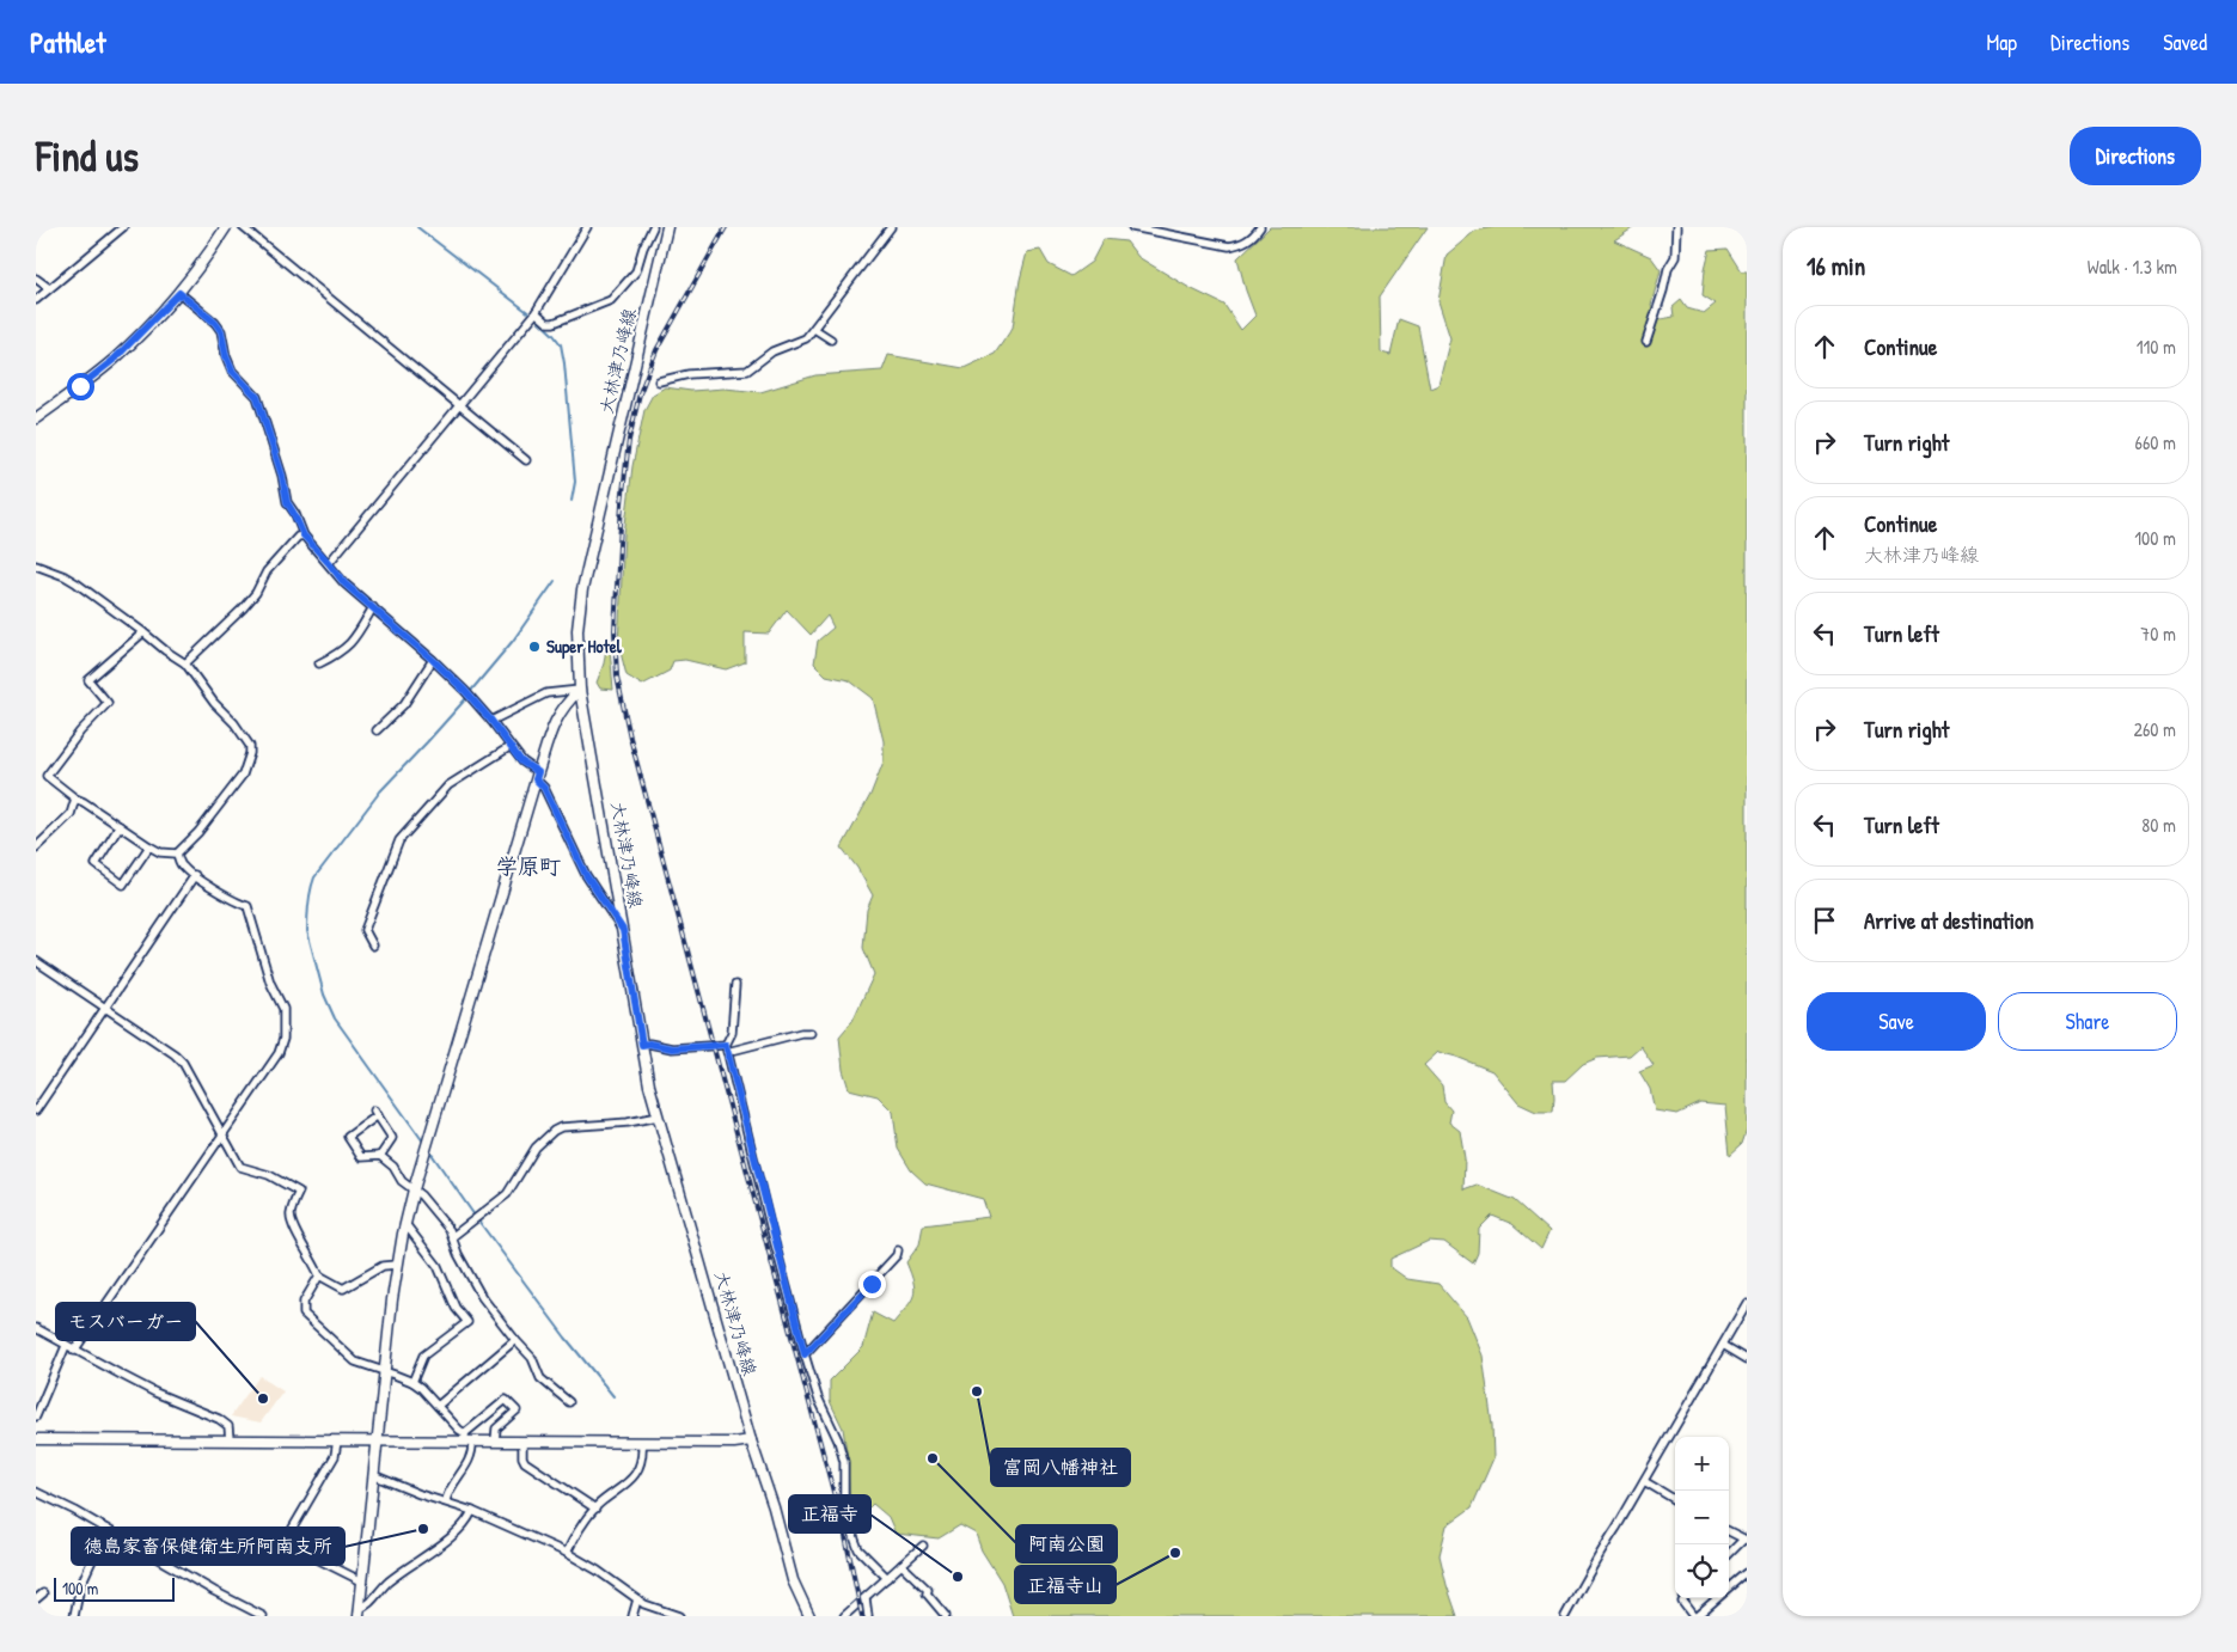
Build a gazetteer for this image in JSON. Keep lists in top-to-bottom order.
{
  "streets": {
    "street": ["大林津乃峰線"]
  },
  "districts": ["学原町"],
  "places": [
    "Super Hotel",
    "富岡八幡神社",
    "モスバーガー",
    "阿南公園",
    "徳島家畜保健衛生所阿南支所",
    "正福寺山",
    "正福寺"
  ],
  "scale_bar": "100 m",
  "page": {
    "header": "Pathlet",
    "nav": ["Map", "Directions", "Saved"],
    "buttons": [
      "Directions",
      ["Save", "Share"]
    ],
    "title": "Find us",
    "heading": ["16 min", "Walk · 1.3 km"],
    "list": [
      ["Continue", "110 m"],
      ["Turn right", "660 m"],
      ["Continue", "大林津乃峰線", "100 m"],
      ["Turn left", "70 m"],
      ["Turn right", "260 m"],
      ["Turn left", "80 m"],
      "Arrive at destination"
    ],
    "map_buttons": ["+", "−"],
    "scale": "100 m"
  }
}
